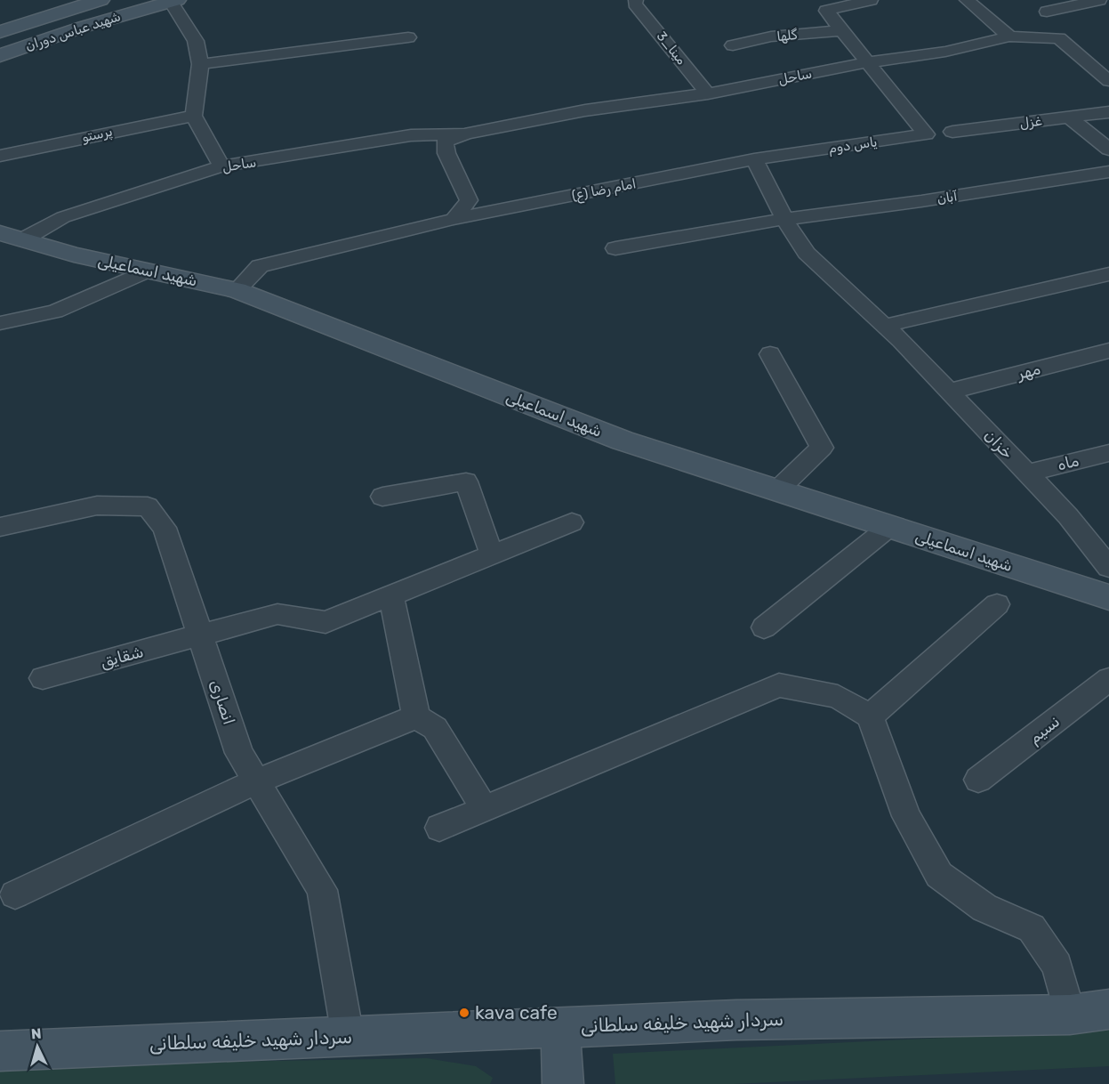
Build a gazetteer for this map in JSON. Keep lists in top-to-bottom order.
{
  "streets": {
    "street": [
      "شهید عباس دوران",
      "گلها",
      "مینا_3",
      "ساحل",
      "غزل",
      "پرستو",
      "یاس دوم",
      "امام رضا (ع)",
      "آبان",
      "شهید اسماعیلی",
      "مهر",
      "خزان",
      "ماه",
      "شقایق",
      "انصاری",
      "نسیم",
      "سردار شهید خلیفه سلطانی"
    ]
  },
  "crossings": [
    ["مینا_3", "ساحل"],
    ["ساحل", "یاس دوم"],
    ["ساحل", "امام رضا (ع)"],
    ["ساحل", "شهید اسماعیلی"],
    ["یاس دوم", "امام رضا (ع)"],
    ["آبان", "خزان"],
    ["مهر", "خزان"],
    ["خزان", "ماه"],
    ["شقایق", "انصاری"],
    ["انصاری", "سردار شهید خلیفه سلطانی"]
  ],
  "places": ["kava cafe"],
  "north": "top"
}
